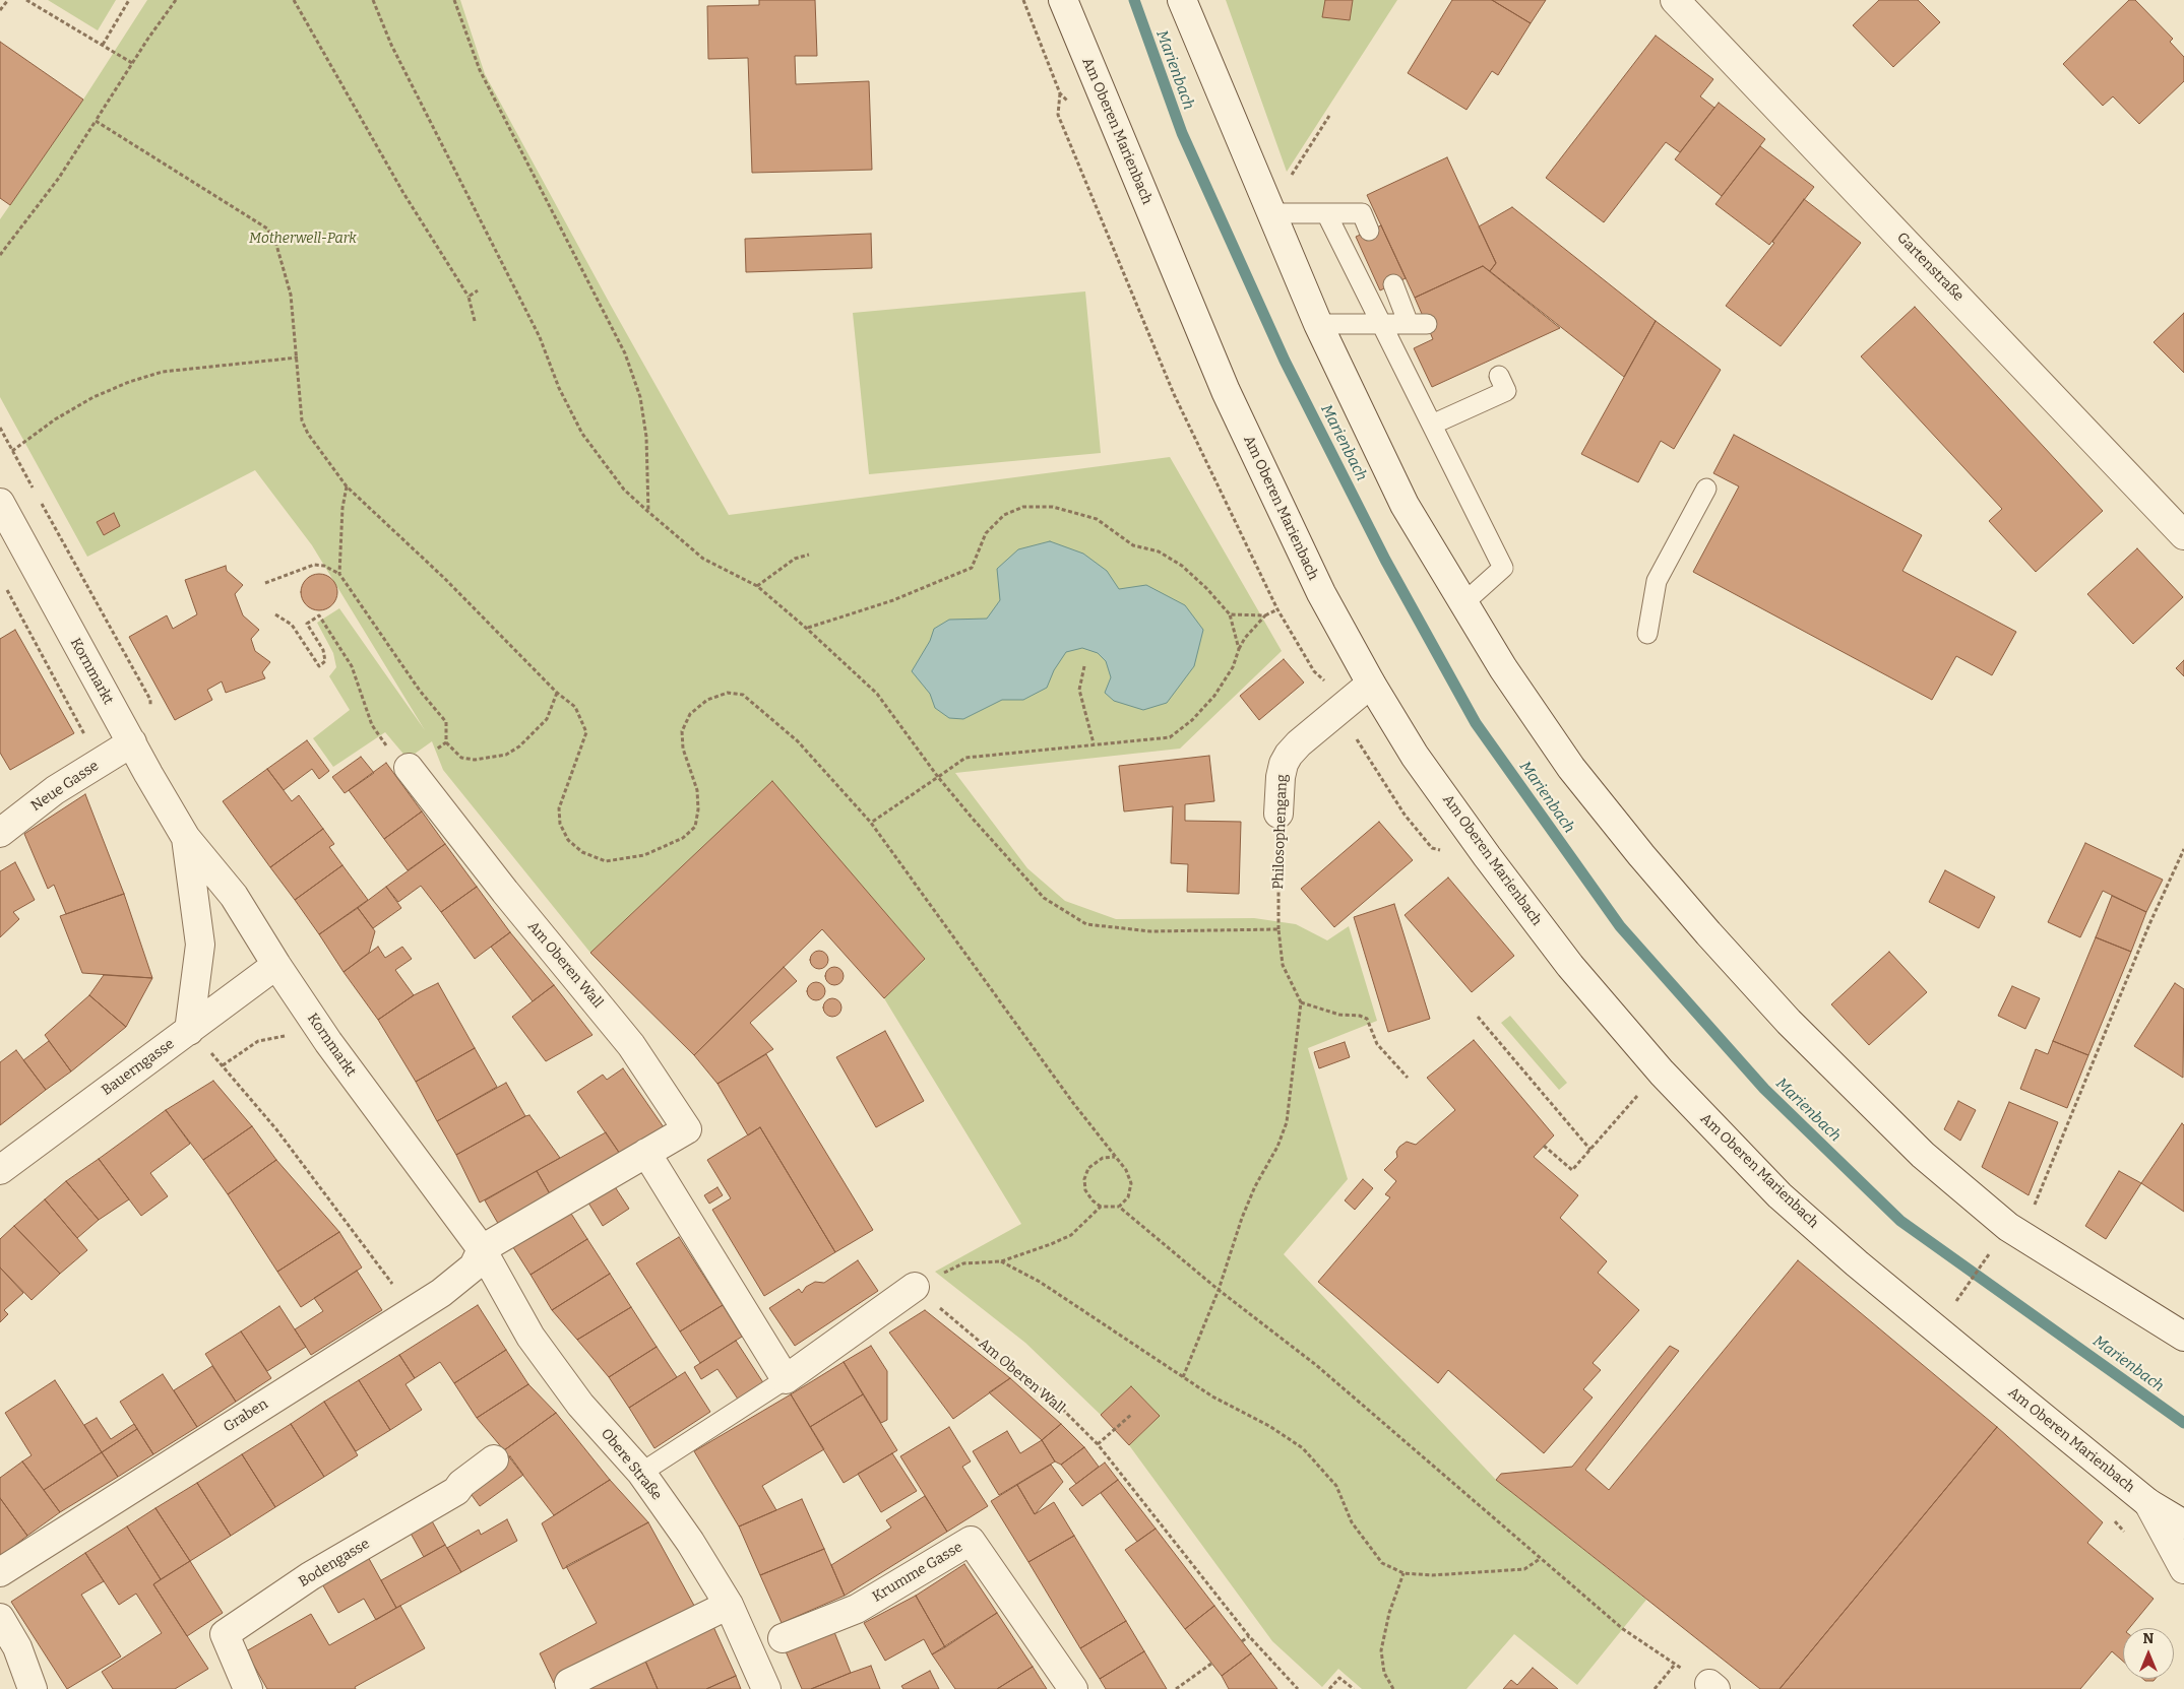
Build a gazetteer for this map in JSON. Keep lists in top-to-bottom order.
{
  "streets": {
    "street": [
      "Am Oberen Marienbach",
      "Gartenstraße",
      "Kornmarkt",
      "Neue Gasse",
      "Philosophengang",
      "Am Oberen Wall",
      "Bauerngasse",
      "Graben",
      "Obere Straße",
      "Bodengasse",
      "Krumme Gasse"
    ]
  },
  "crossings": [
    ["Am Oberen Marienbach", "Philosophengang"],
    ["Kornmarkt", "Neue Gasse"],
    ["Kornmarkt", "Am Oberen Wall"],
    ["Kornmarkt", "Bauerngasse"],
    ["Kornmarkt", "Graben"],
    ["Kornmarkt", "Obere Straße"],
    ["Am Oberen Wall", "Graben"],
    ["Am Oberen Wall", "Obere Straße"],
    ["Graben", "Obere Straße"]
  ],
  "water": ["Marienbach"],
  "parks": ["Motherwell-Park"],
  "north": "top"
}
